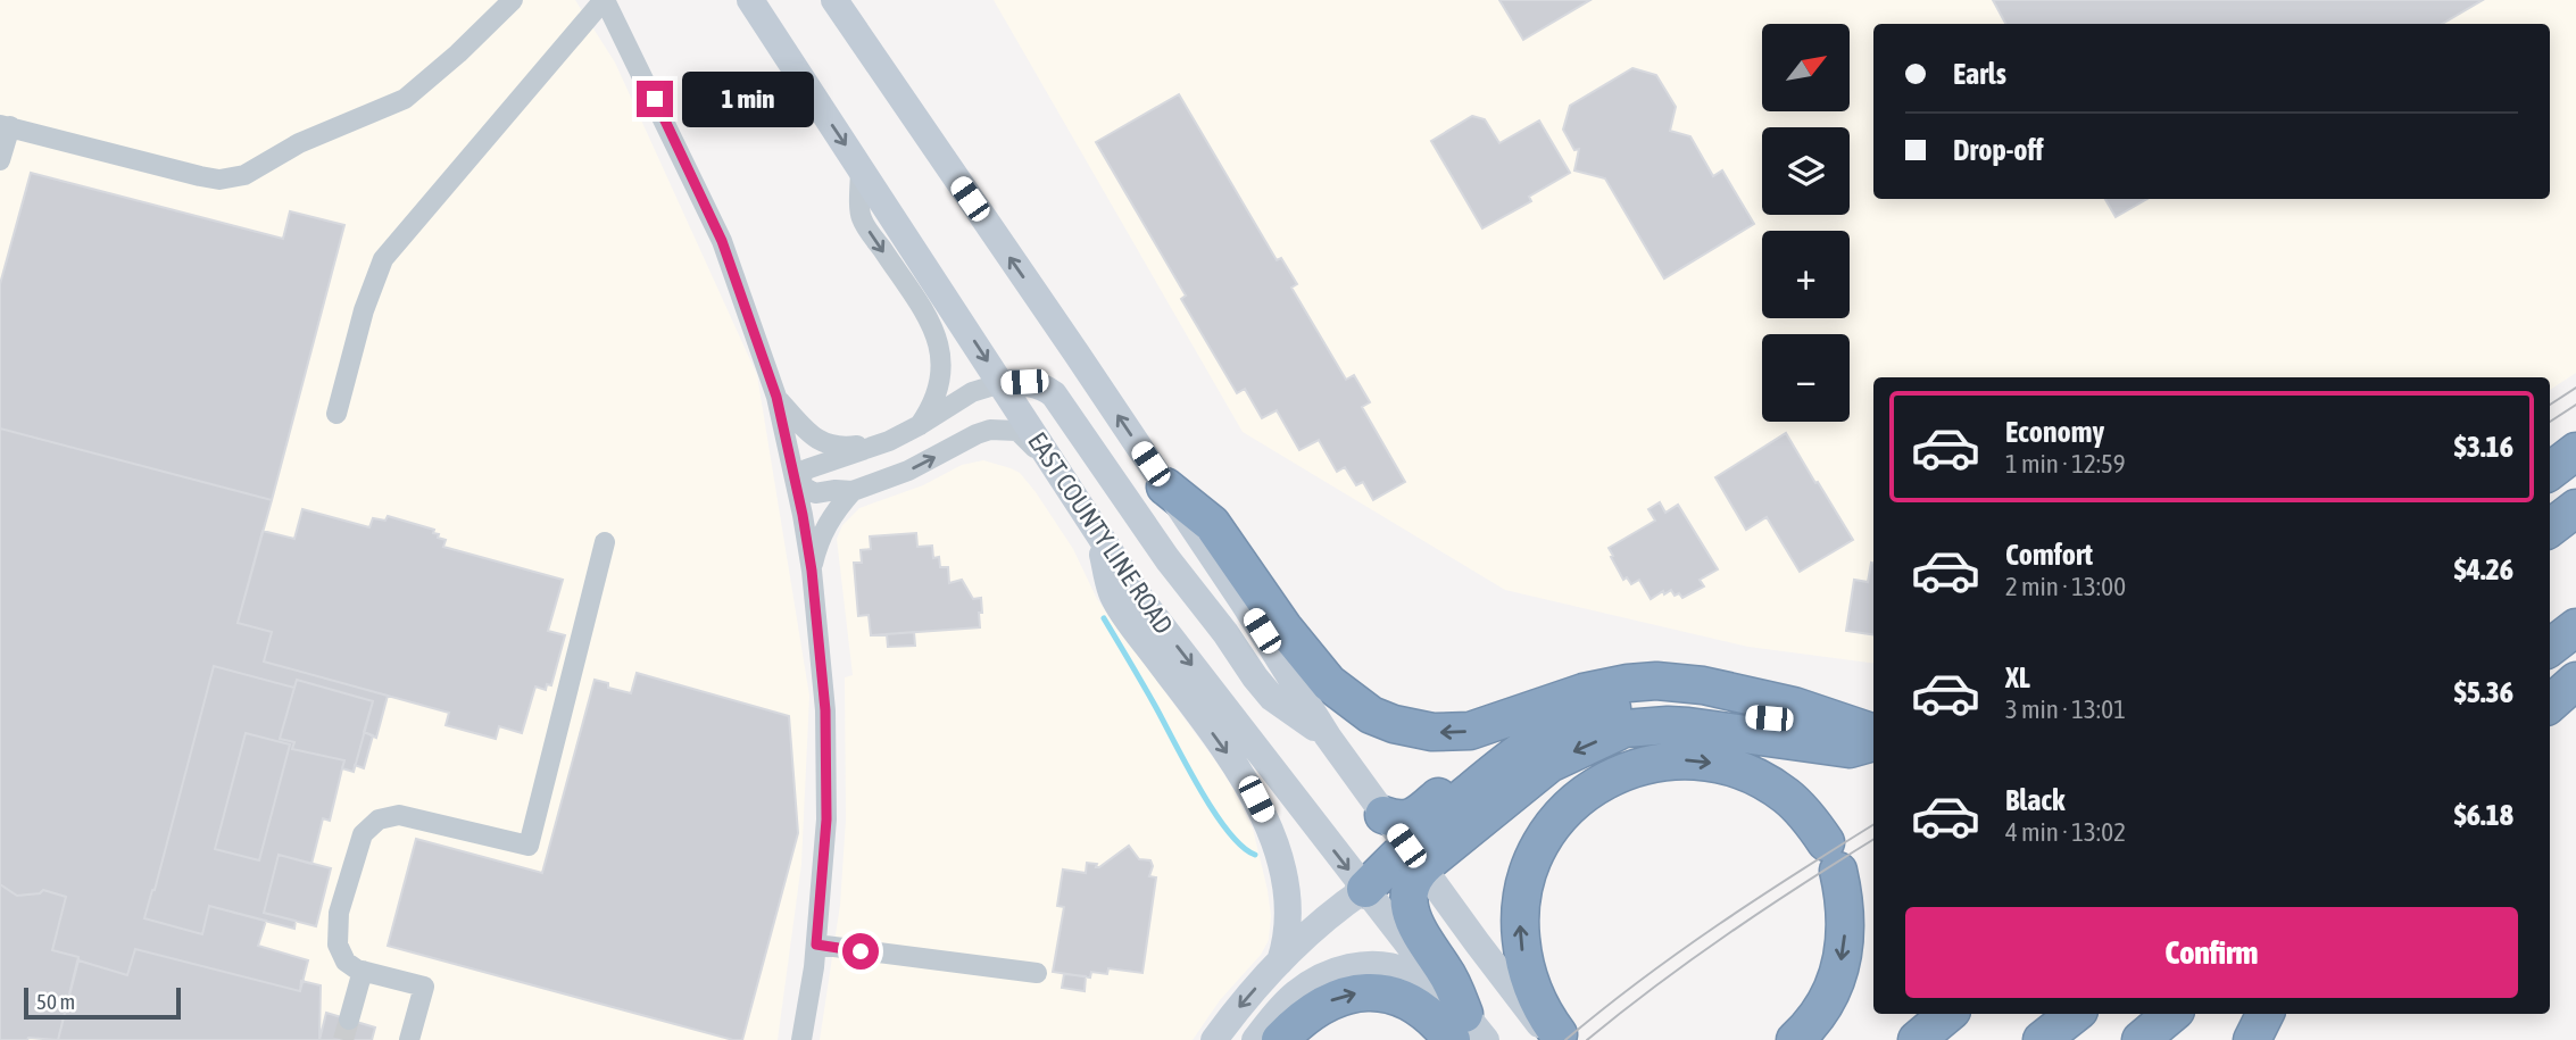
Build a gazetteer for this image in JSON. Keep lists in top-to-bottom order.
{
  "streets": {
    "main road": ["EAST COUNTY LINE ROAD"]
  },
  "scale_bar": "50 m",
  "north": "top right",
  "page": {
    "map_buttons": ["+", "−"],
    "banner": ["Earls", "Drop-off"],
    "bubble": "1 min",
    "list": [
      {
        "name": "Economy",
        "note": "1 min · 12:59",
        "value": "$3.16"
      },
      {
        "name": "Comfort",
        "note": "2 min · 13:00",
        "value": "$4.26"
      },
      {
        "name": "XL",
        "note": "3 min · 13:01",
        "value": "$5.36"
      },
      {
        "name": "Black",
        "note": "4 min · 13:02",
        "value": "$6.18"
      }
    ],
    "buttons": "Confirm",
    "scale": "50 m"
  }
}
